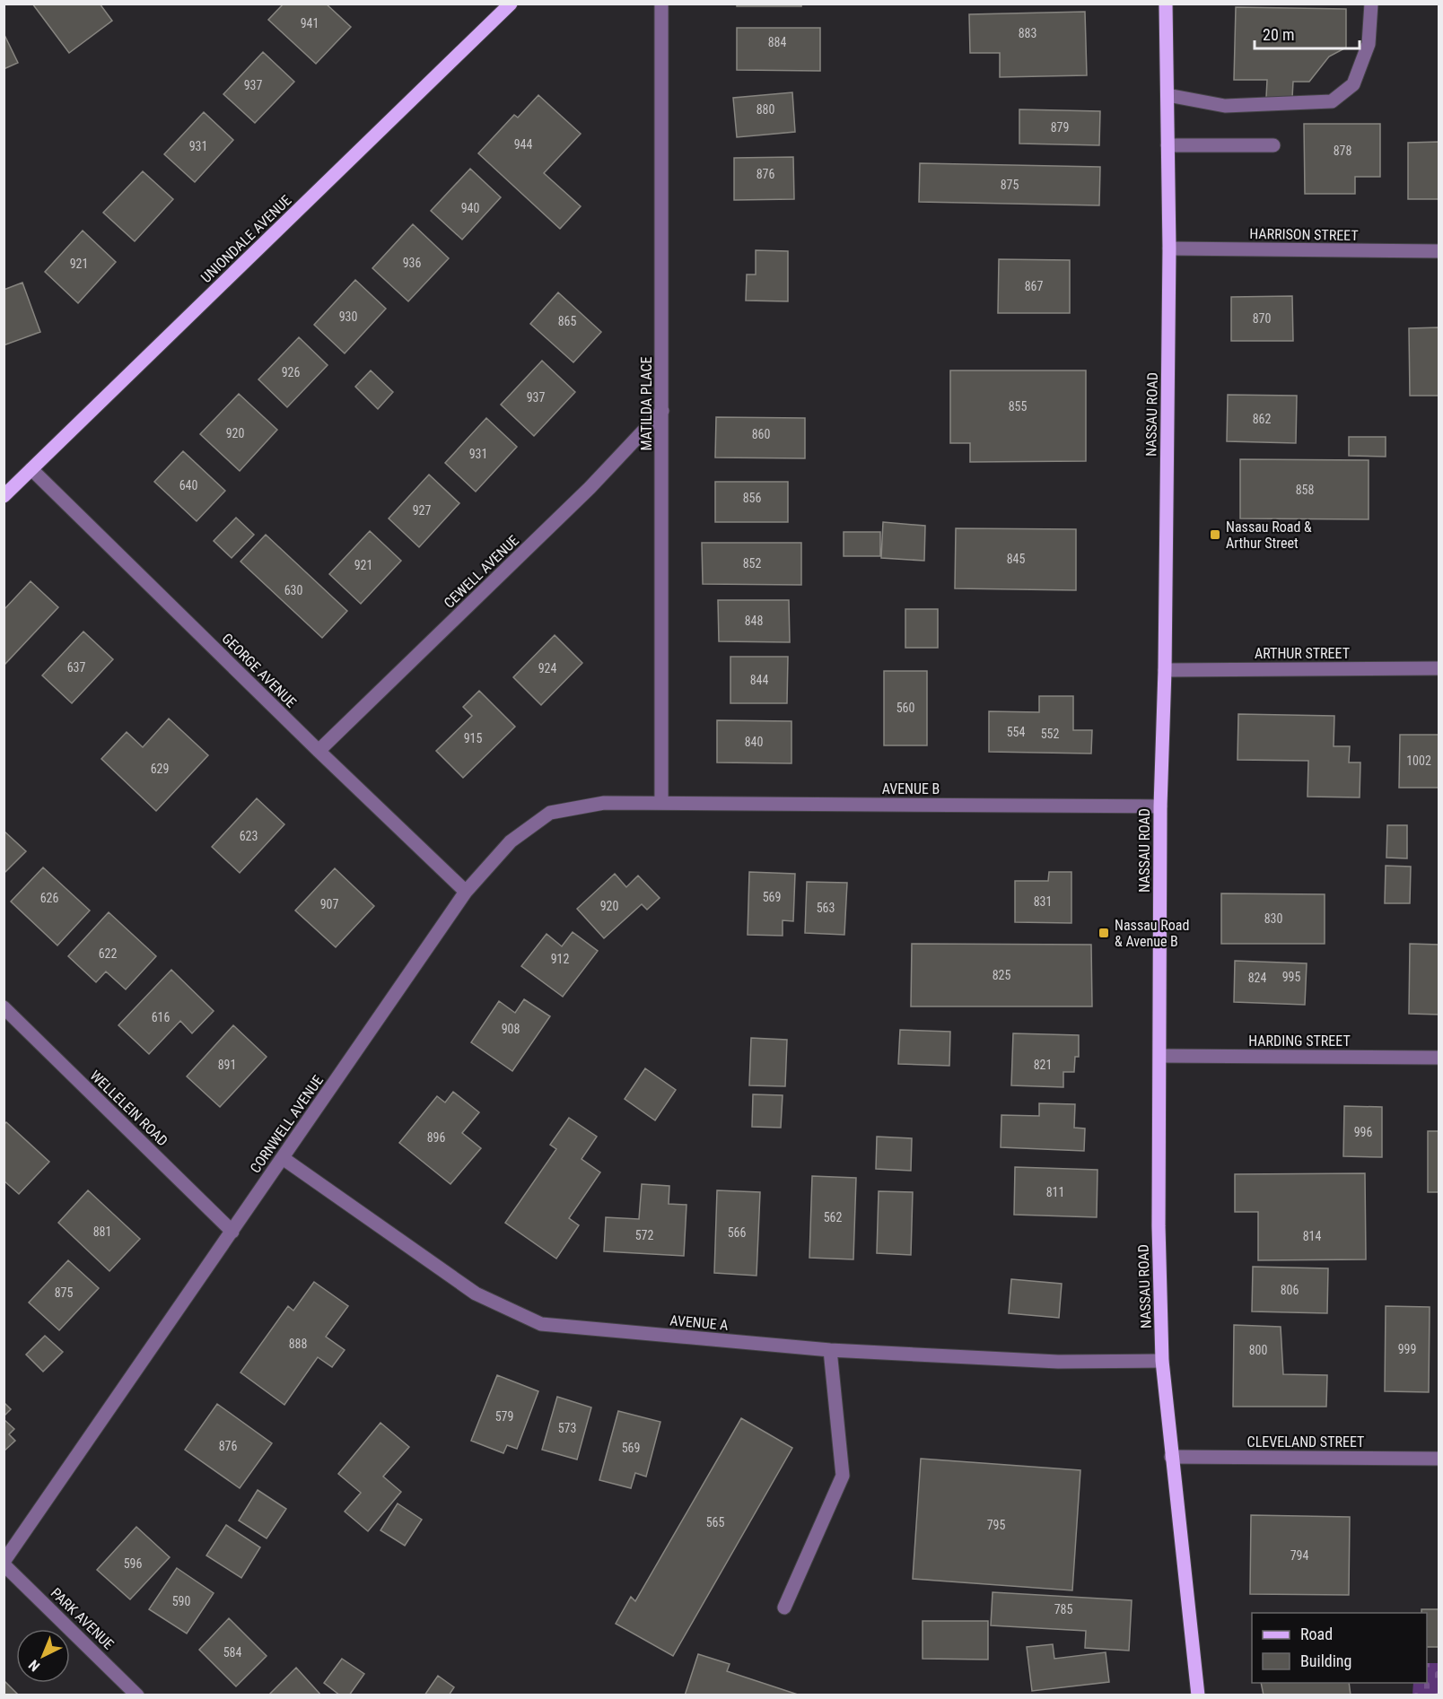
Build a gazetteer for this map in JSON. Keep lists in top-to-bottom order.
{
  "streets": {
    "main road": ["UNIONDALE AVENUE", "NASSAU ROAD"],
    "street": [
      "HARRISON STREET",
      "MATILDA PLACE",
      "CEWELL AVENUE",
      "ARTHUR STREET",
      "GEORGE AVENUE",
      "AVENUE B",
      "HARDING STREET",
      "WELLELEIN ROAD",
      "CORNWELL AVENUE",
      "AVENUE A",
      "CLEVELAND STREET",
      "PARK AVENUE"
    ]
  },
  "crossings": [
    ["HARRISON STREET", "NASSAU ROAD"],
    ["UNIONDALE AVENUE", "GEORGE AVENUE"],
    ["MATILDA PLACE", "CEWELL AVENUE"],
    ["MATILDA PLACE", "AVENUE B"],
    ["MATILDA PLACE", "CORNWELL AVENUE"],
    ["NASSAU ROAD", "ARTHUR STREET"],
    ["NASSAU ROAD", "AVENUE B"],
    ["NASSAU ROAD", "HARDING STREET"],
    ["NASSAU ROAD", "AVENUE A"],
    ["NASSAU ROAD", "CLEVELAND STREET"],
    ["CEWELL AVENUE", "GEORGE AVENUE"],
    ["GEORGE AVENUE", "CORNWELL AVENUE"],
    ["AVENUE B", "CORNWELL AVENUE"],
    ["WELLELEIN ROAD", "CORNWELL AVENUE"],
    ["CORNWELL AVENUE", "AVENUE A"],
    ["CORNWELL AVENUE", "PARK AVENUE"]
  ],
  "places": {
    "transit": ["Nassau Road & Arthur Street", "Nassau Road & Avenue B"]
  },
  "house_numbers": [
    "941",
    "883",
    "884",
    "937",
    "880",
    "879",
    "944",
    "931",
    "878",
    "876",
    "875",
    "940",
    "936",
    "921",
    "867",
    "930",
    "870",
    "865",
    "926",
    "937",
    "855",
    "862",
    "920",
    "860",
    "931",
    "640",
    "858",
    "856",
    "927",
    "845",
    "852",
    "921",
    "630",
    "848",
    "637",
    "924",
    "844",
    "560",
    "554",
    "552",
    "915",
    "840",
    "1002",
    "629",
    "623",
    "569",
    "626",
    "831",
    "907",
    "920",
    "563",
    "830",
    "622",
    "912",
    "825",
    "995",
    "824",
    "616",
    "908",
    "891",
    "821",
    "996",
    "896",
    "811",
    "562",
    "881",
    "566",
    "572",
    "814",
    "806",
    "875",
    "888",
    "999",
    "800",
    "579",
    "573",
    "876",
    "569",
    "565",
    "795",
    "794",
    "596",
    "590",
    "785",
    "584"
  ],
  "legend": ["Road", "Building"],
  "scale_bar": "20 m",
  "north": "bottom left"
}
